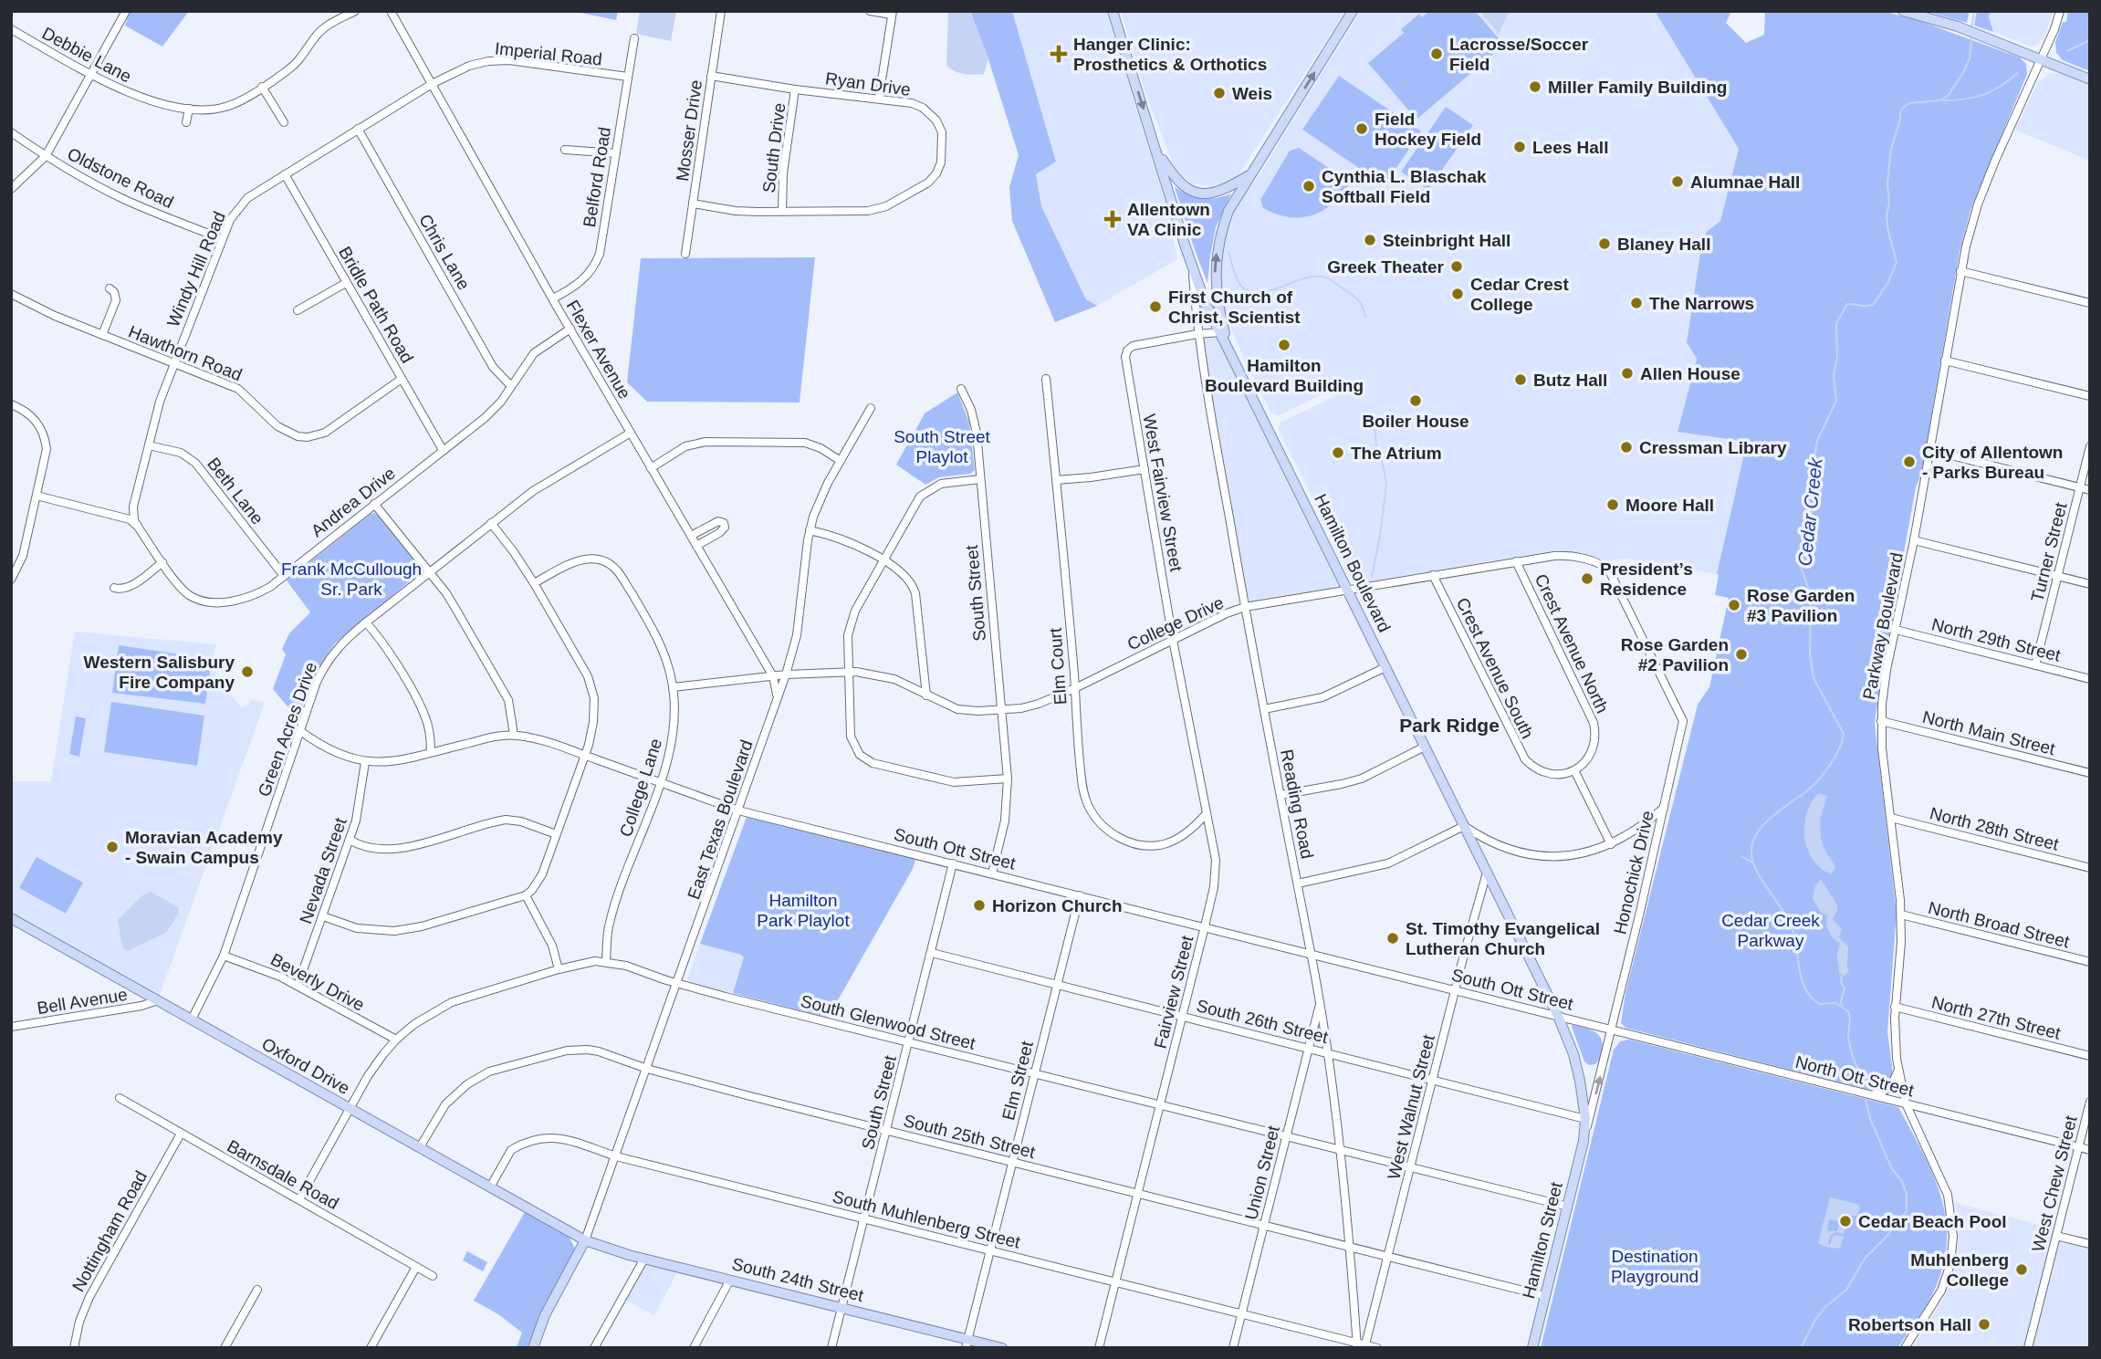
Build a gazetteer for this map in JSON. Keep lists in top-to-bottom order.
{
  "streets": {
    "main road": [
      "Hamilton Boulevard",
      "Oxford Drive",
      "Hamilton Street",
      "South 24th Street"
    ],
    "street": [
      "Imperial Road",
      "Debbie Lane",
      "Ryan Drive",
      "Mosser Drive",
      "South Drive",
      "Belford Road",
      "Oldstone Road",
      "Chris Lane",
      "Windy Hill Road",
      "Bridle Path Road",
      "Flexer Avenue",
      "Hawthorn Road",
      "Beth Lane",
      "West Fairview Street",
      "Andrea Drive",
      "Turner Street",
      "South Street",
      "College Drive",
      "Parkway Boulevard",
      "North 29th Street",
      "Crest Avenue North",
      "Elm Court",
      "Crest Avenue South",
      "Green Acres Drive",
      "North Main Street",
      "College Lane",
      "Reading Road",
      "East Texas Boulevard",
      "North 28th Street",
      "South Ott Street",
      "Nevada Street",
      "Honochick Drive",
      "North Broad Street",
      "Beverly Drive",
      "Fairview Street",
      "Bell Avenue",
      "North 27th Street",
      "South 26th Street",
      "South Glenwood Street",
      "North Ott Street",
      "Elm Street",
      "West Walnut Street",
      "South 25th Street",
      "Union Street",
      "Barnsdale Road",
      "West Chew Street",
      "South Muhlenberg Street",
      "Nottingham Road"
    ]
  },
  "crossings": [
    ["Imperial Road", "Belford Road"],
    ["Imperial Road", "Windy Hill Road"],
    ["Imperial Road", "Flexer Avenue"],
    ["Ryan Drive", "Mosser Drive"],
    ["Ryan Drive", "South Drive"],
    ["Belford Road", "Flexer Avenue"],
    ["Oldstone Road", "Windy Hill Road"],
    ["Chris Lane", "Windy Hill Road"],
    ["Chris Lane", "Andrea Drive"],
    ["Windy Hill Road", "Bridle Path Road"],
    ["Windy Hill Road", "Flexer Avenue"],
    ["Windy Hill Road", "Hawthorn Road"],
    ["Windy Hill Road", "Beth Lane"],
    ["Windy Hill Road", "Andrea Drive"],
    ["Bridle Path Road", "Hawthorn Road"],
    ["Bridle Path Road", "Andrea Drive"],
    ["Flexer Avenue", "Andrea Drive"],
    ["Flexer Avenue", "College Drive"],
    ["Flexer Avenue", "Green Acres Drive"],
    ["Flexer Avenue", "East Texas Boulevard"],
    ["Beth Lane", "Andrea Drive"],
    ["West Fairview Street", "College Drive"],
    ["West Fairview Street", "Reading Road"],
    ["West Fairview Street", "Fairview Street"],
    ["Turner Street", "North 29th Street"],
    ["Hamilton Boulevard", "College Drive"],
    ["Hamilton Boulevard", "Reading Road"],
    ["Hamilton Boulevard", "South Ott Street"],
    ["Hamilton Boulevard", "South 26th Street"],
    ["Hamilton Boulevard", "West Walnut Street"],
    ["Hamilton Boulevard", "Hamilton Street"],
    ["South Street", "College Drive"],
    ["South Street", "South Ott Street"],
    ["South Street", "South 26th Street"],
    ["South Street", "South Glenwood Street"],
    ["South Street", "South 25th Street"],
    ["South Street", "South Muhlenberg Street"],
    ["South Street", "South 24th Street"],
    ["College Drive", "Crest Avenue North"],
    ["College Drive", "Elm Court"],
    ["College Drive", "Crest Avenue South"],
    ["College Drive", "College Lane"],
    ["College Drive", "Reading Road"],
    ["College Drive", "East Texas Boulevard"],
    ["College Drive", "Honochick Drive"],
    ["College Drive", "Fairview Street"],
    ["Parkway Boulevard", "North 29th Street"],
    ["Parkway Boulevard", "North Main Street"],
    ["Parkway Boulevard", "North 28th Street"],
    ["Parkway Boulevard", "North Broad Street"],
    ["Parkway Boulevard", "North 27th Street"],
    ["Parkway Boulevard", "North Ott Street"],
    ["Crest Avenue North", "Crest Avenue South"],
    ["Elm Court", "Fairview Street"],
    ["Green Acres Drive", "South Ott Street"],
    ["Green Acres Drive", "Beverly Drive"],
    ["Green Acres Drive", "Oxford Drive"],
    ["College Lane", "South Ott Street"],
    ["College Lane", "South Glenwood Street"],
    ["Reading Road", "South Ott Street"],
    ["Reading Road", "South 26th Street"],
    ["Reading Road", "South Glenwood Street"],
    ["Reading Road", "West Walnut Street"],
    ["Reading Road", "South 25th Street"],
    ["Reading Road", "Union Street"],
    ["Reading Road", "South Muhlenberg Street"],
    ["East Texas Boulevard", "South Ott Street"],
    ["East Texas Boulevard", "South Glenwood Street"],
    ["East Texas Boulevard", "Oxford Drive"],
    ["East Texas Boulevard", "South 25th Street"],
    ["East Texas Boulevard", "South Muhlenberg Street"],
    ["East Texas Boulevard", "South 24th Street"],
    ["South Ott Street", "Nevada Street"],
    ["South Ott Street", "Honochick Drive"],
    ["South Ott Street", "Fairview Street"],
    ["South Ott Street", "North Ott Street"],
    ["South Ott Street", "Elm Street"],
    ["South Ott Street", "West Walnut Street"],
    ["South Ott Street", "Hamilton Street"],
    ["Nevada Street", "Beverly Drive"],
    ["Honochick Drive", "North Ott Street"],
    ["Honochick Drive", "Hamilton Street"],
    ["Beverly Drive", "South Glenwood Street"],
    ["Fairview Street", "South 26th Street"],
    ["Fairview Street", "South Glenwood Street"],
    ["Fairview Street", "South 25th Street"],
    ["Fairview Street", "South Muhlenberg Street"],
    ["Bell Avenue", "Oxford Drive"],
    ["South 26th Street", "Elm Street"],
    ["South 26th Street", "West Walnut Street"],
    ["South 26th Street", "Union Street"],
    ["South 26th Street", "Hamilton Street"],
    ["South Glenwood Street", "Oxford Drive"],
    ["South Glenwood Street", "Elm Street"],
    ["South Glenwood Street", "West Walnut Street"],
    ["South Glenwood Street", "Union Street"],
    ["South Glenwood Street", "Barnsdale Road"],
    ["South Glenwood Street", "Hamilton Street"],
    ["Oxford Drive", "South 25th Street"],
    ["Oxford Drive", "South Muhlenberg Street"],
    ["Oxford Drive", "South 24th Street"],
    ["North Ott Street", "West Chew Street"],
    ["North Ott Street", "Hamilton Street"],
    ["Elm Street", "South 25th Street"],
    ["Elm Street", "South Muhlenberg Street"],
    ["Elm Street", "South 24th Street"],
    ["West Walnut Street", "South 25th Street"],
    ["West Walnut Street", "South Muhlenberg Street"],
    ["South 25th Street", "Union Street"],
    ["South 25th Street", "Hamilton Street"],
    ["Union Street", "South Muhlenberg Street"],
    ["Barnsdale Road", "Nottingham Road"]
  ],
  "districts": ["Park Ridge"],
  "water": ["Cedar Creek"],
  "parks": [
    "South Street Playlot",
    "Frank McCullough Sr. Park",
    "Hamilton Park Playlot",
    "Cedar Creek Parkway",
    "Destination Playground"
  ],
  "places": {
    "health": ["Hanger Clinic: Prosthetics & Orthotics", "Allentown VA Clinic"],
    "other": [
      "Lacrosse/Soccer Field",
      "Miller Family Building",
      "Weis",
      "Field Hockey Field",
      "Lees Hall",
      "Alumnae Hall",
      "Cynthia L. Blaschak Softball Field",
      "Steinbright Hall",
      "Blaney Hall",
      "Greek Theater",
      "Cedar Crest College",
      "The Narrows",
      "First Church of Christ, Scientist",
      "Hamilton Boulevard Building",
      "Allen House",
      "Butz Hall",
      "Boiler House",
      "Cressman Library",
      "The Atrium",
      "City of Allentown - Parks Bureau",
      "Moore Hall",
      "President’s Residence",
      "Rose Garden #3 Pavilion",
      "Rose Garden #2 Pavilion",
      "Western Salisbury Fire Company",
      "Moravian Academy - Swain Campus",
      "Horizon Church",
      "St. Timothy Evangelical Lutheran Church",
      "Cedar Beach Pool",
      "Muhlenberg College",
      "Robertson Hall"
    ]
  }
}
